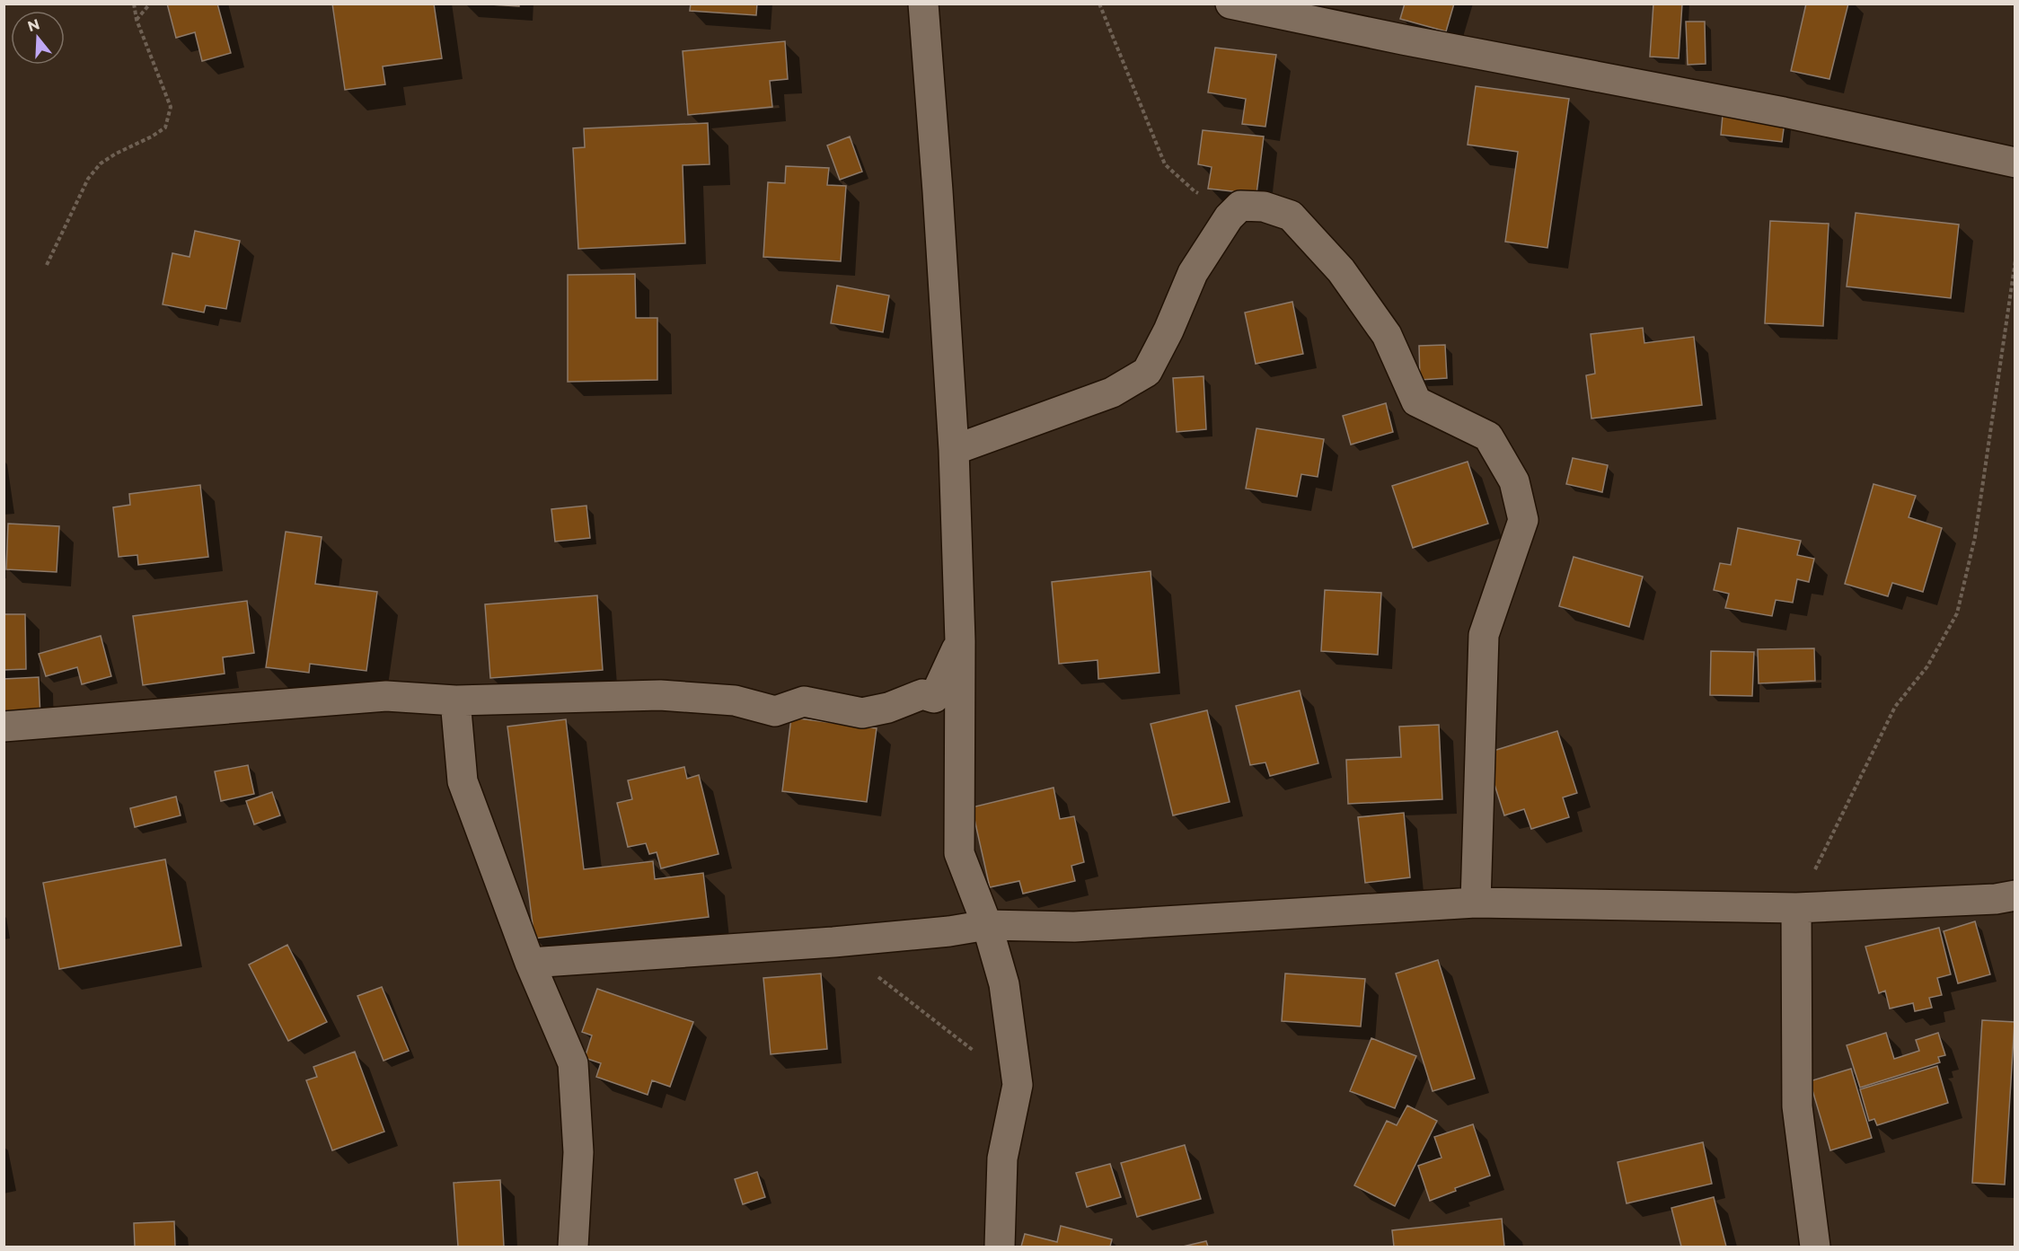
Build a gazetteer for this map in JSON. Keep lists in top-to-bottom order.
{
  "north": "top"
}
